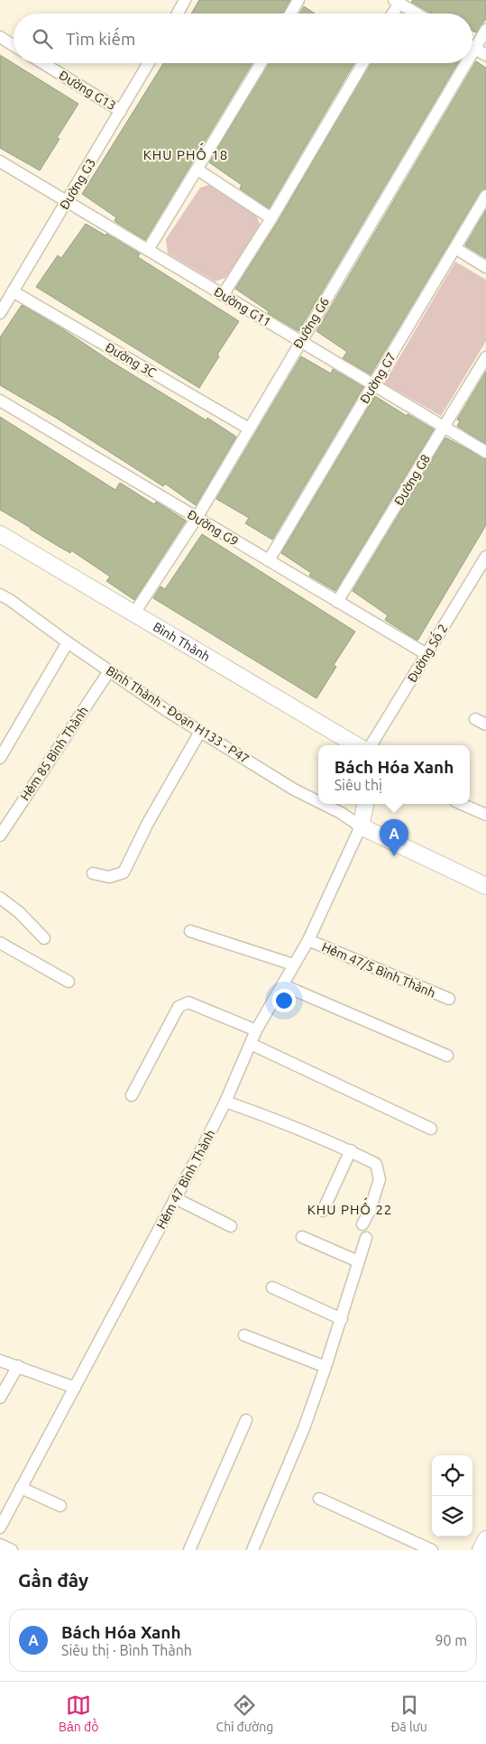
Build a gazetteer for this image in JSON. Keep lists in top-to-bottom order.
{
  "streets": {
    "street": [
      "Đường G13",
      "Đường G3",
      "Đường G11",
      "Đường G6",
      "Đường 3C",
      "Đường G7",
      "Đường G8",
      "Đường G9",
      "Bình Thành",
      "Đường Số 2",
      "Bình Thành - Đoạn H133 - P47",
      "Hẻm 85 Bình Thành",
      "Hẻm 47/5 Bình Thành",
      "Hẻm 47 Bình Thành"
    ]
  },
  "crossings": [
    ["Đường G13", "Đường G3"],
    ["Đường G3", "Đường G11"],
    ["Đường G3", "Đường 3C"],
    ["Đường G11", "Đường G6"],
    ["Đường G11", "Đường G7"],
    ["Đường G11", "Đường G8"],
    ["Đường G6", "Đường 3C"],
    ["Đường G6", "Đường G9"],
    ["Đường G6", "Bình Thành"],
    ["Đường G7", "Đường G9"],
    ["Đường G8", "Đường G9"],
    ["Đường G9", "Đường Số 2"],
    ["Bình Thành - Đoạn H133 - P47", "Hẻm 85 Bình Thành"],
    ["Bình Thành - Đoạn H133 - P47", "Hẻm 47 Bình Thành"],
    ["Hẻm 47/5 Bình Thành", "Hẻm 47 Bình Thành"]
  ],
  "districts": ["KHU PHỐ 18", "KHU PHỐ 22"],
  "page": {
    "search": "Tìm kiếm",
    "popup": ["Bách Hóa Xanh", "Siêu thị"],
    "pins": "A",
    "heading": "Gần đây",
    "list": [
      {
        "mark": "A",
        "name": "Bách Hóa Xanh",
        "note": "Siêu thị · Bình Thành",
        "value": "90 m"
      }
    ],
    "nav": ["Bản đồ", "Chỉ đường", "Đã lưu"]
  }
}
